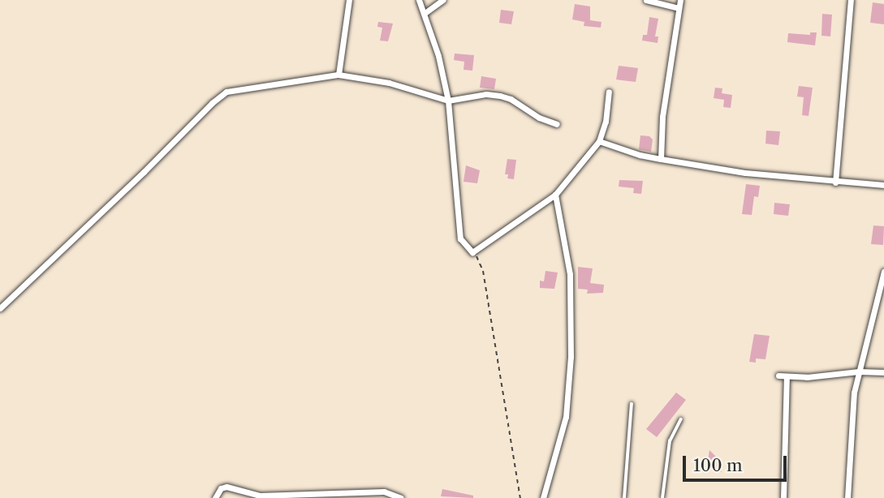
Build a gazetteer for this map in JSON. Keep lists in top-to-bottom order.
{
  "scale_bar": "100 m"
}
